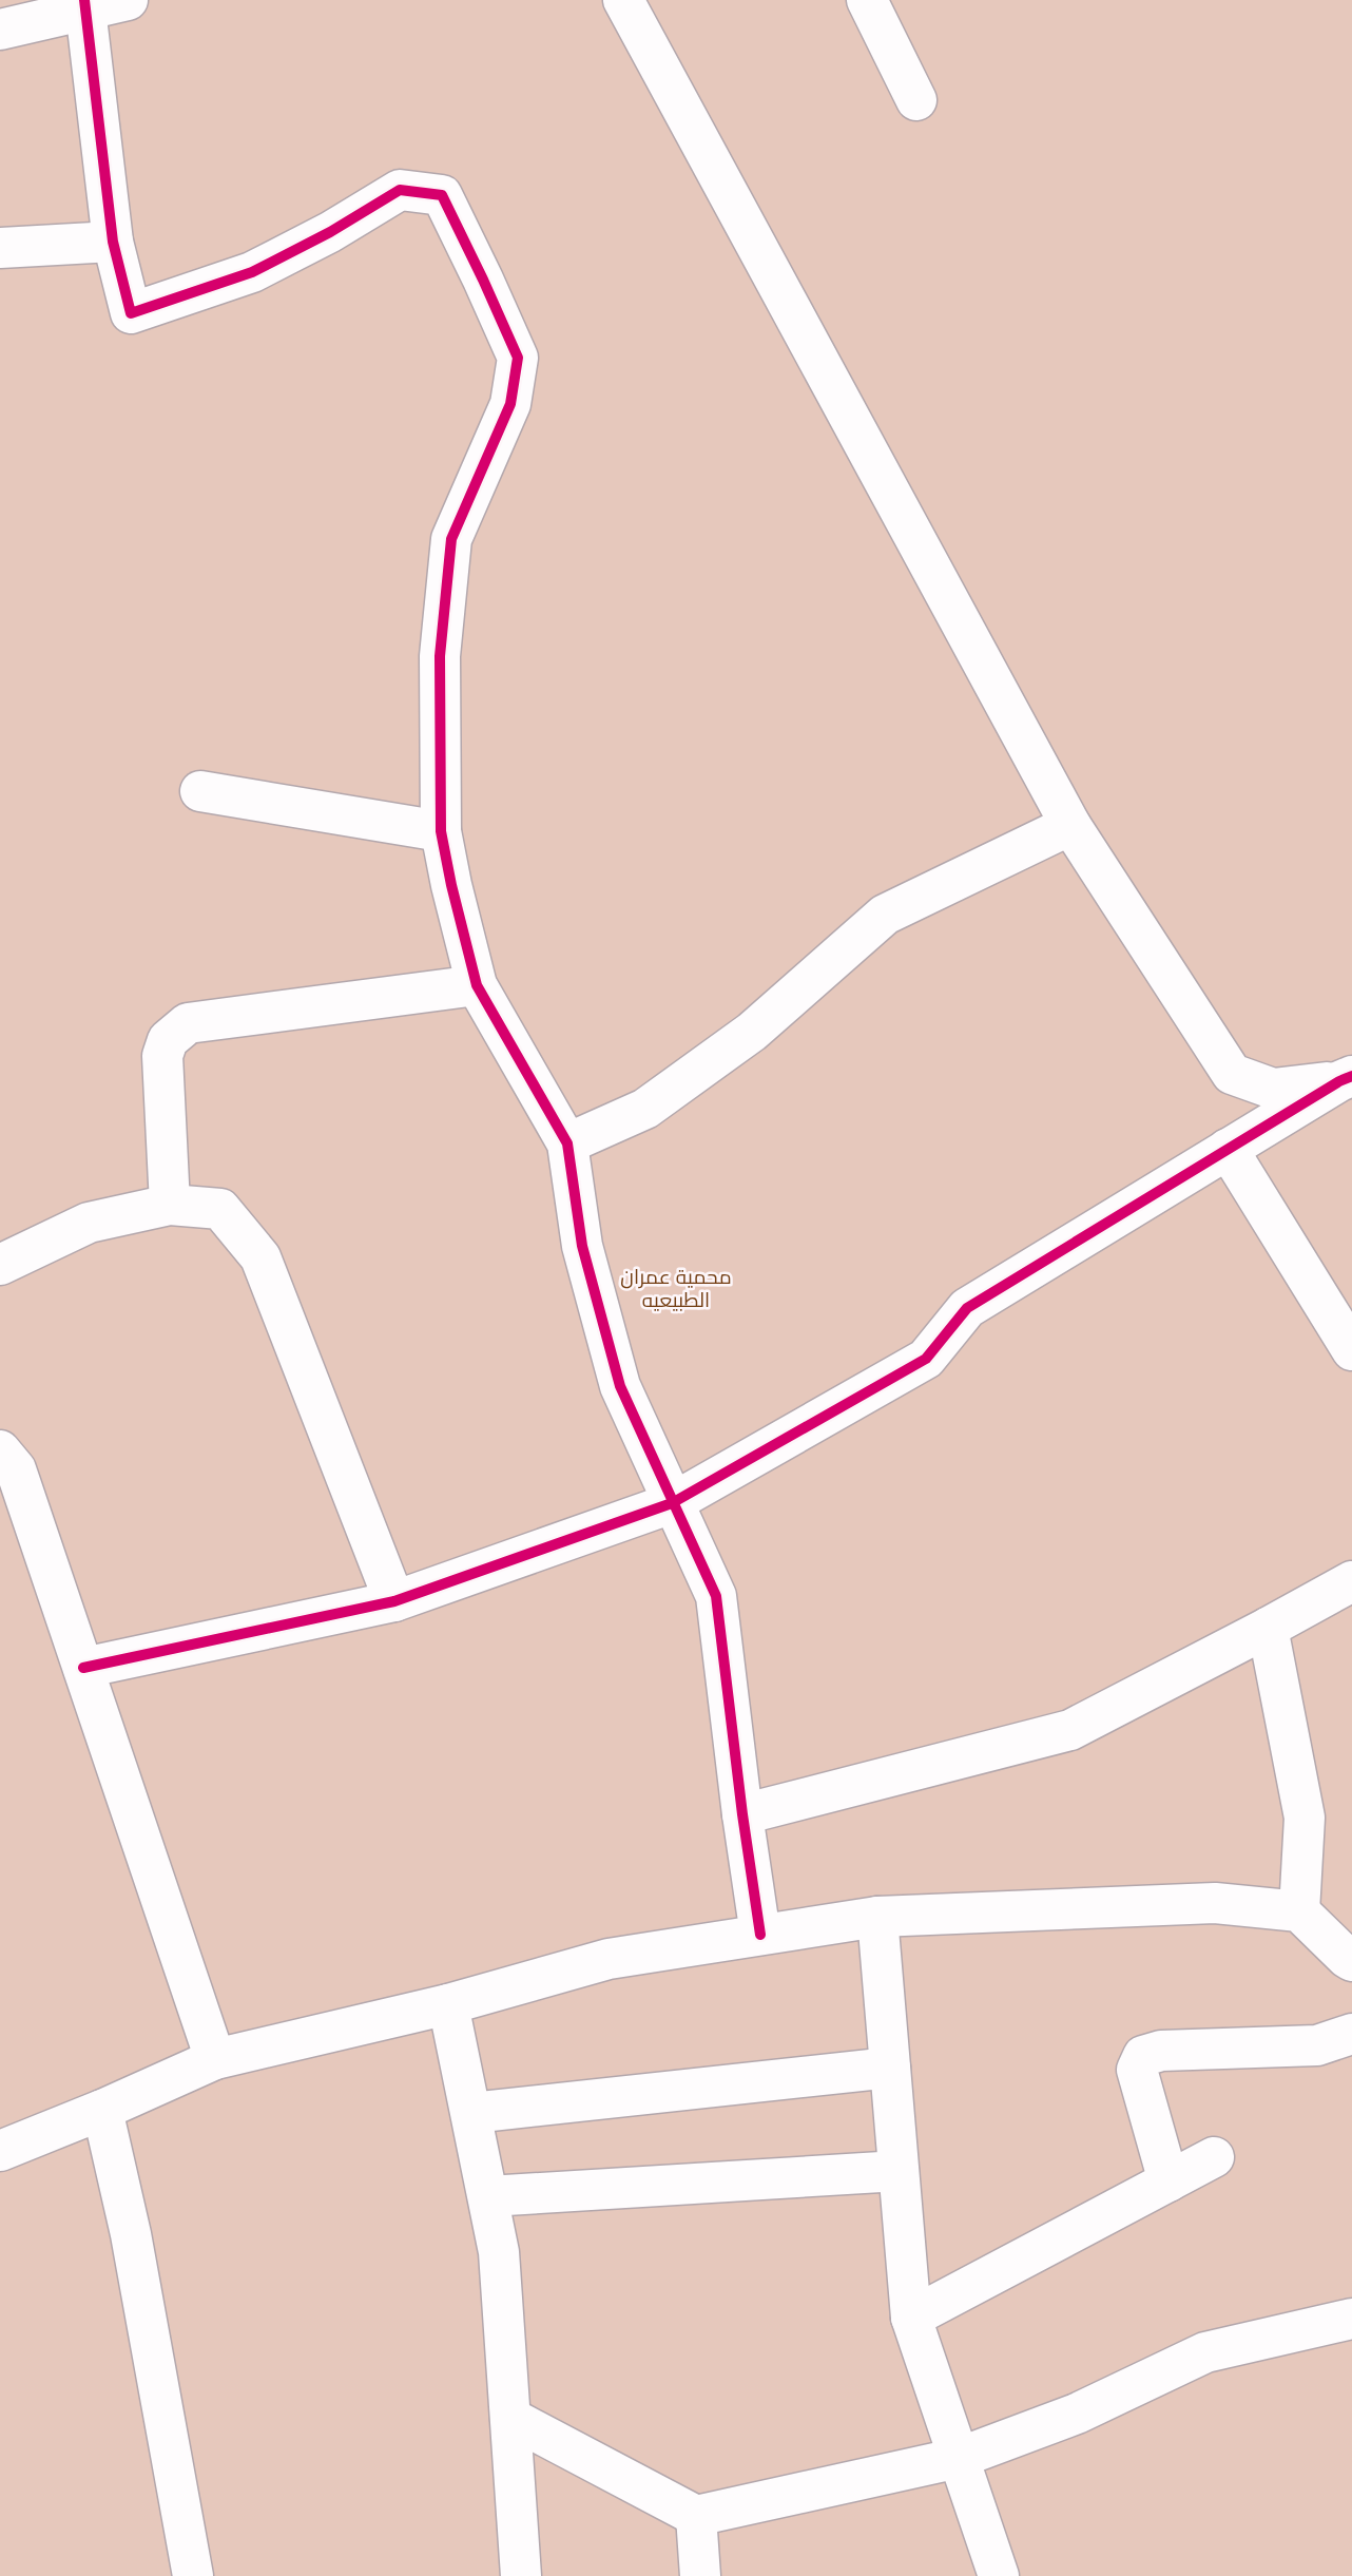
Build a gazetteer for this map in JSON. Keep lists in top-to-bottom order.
{
  "parks": ["محمية عمران الطبيعيه"]
}
